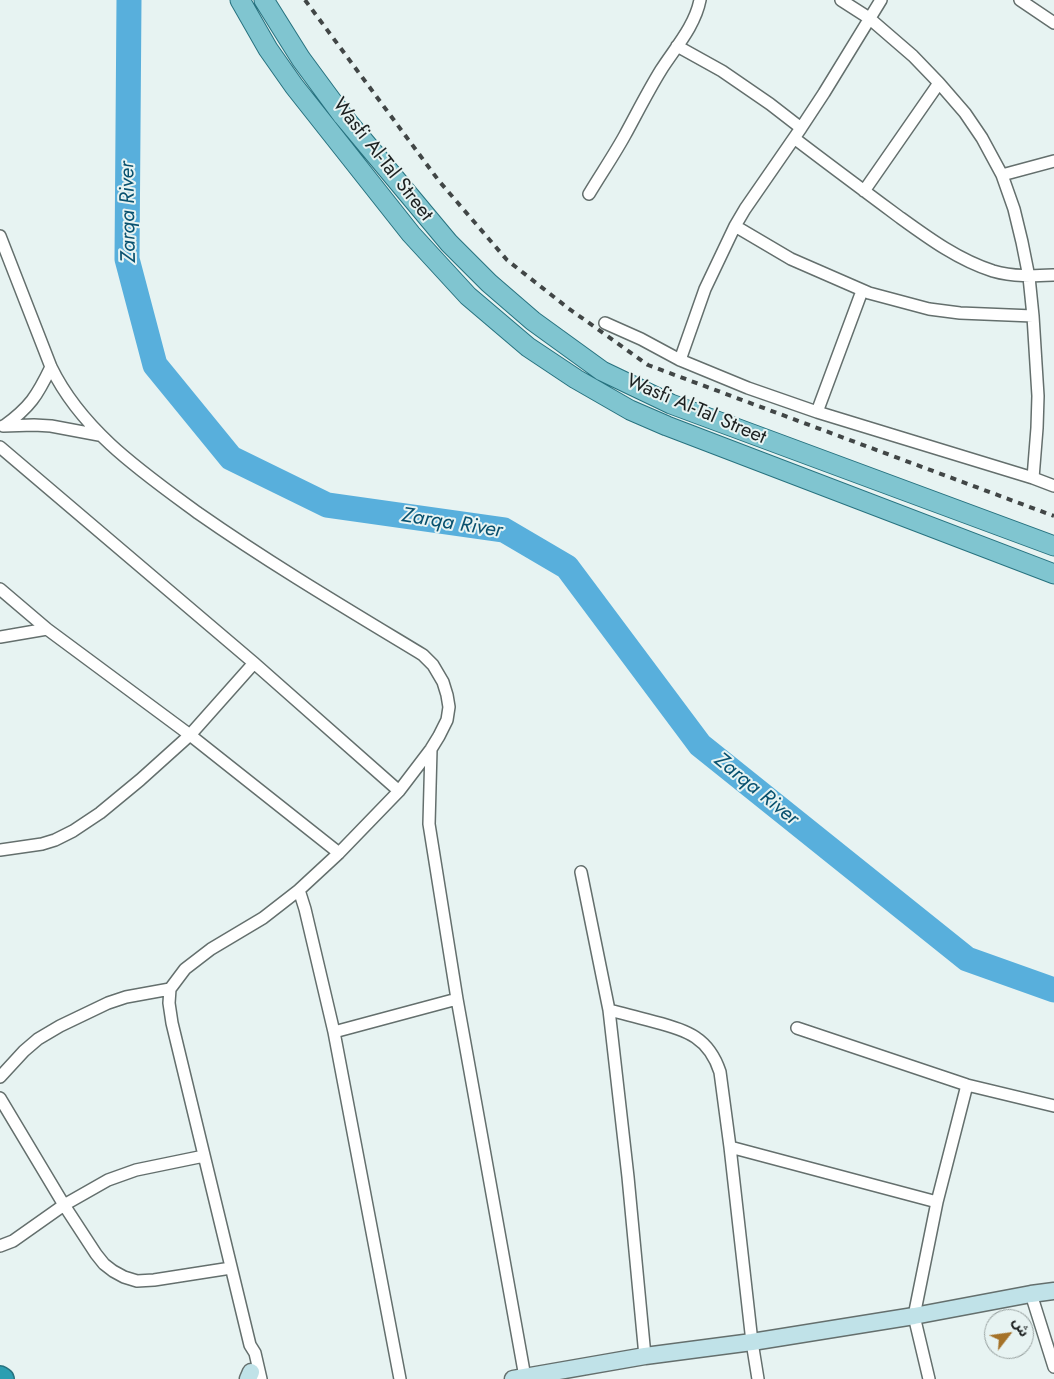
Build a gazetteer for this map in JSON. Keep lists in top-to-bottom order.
{
  "streets": {
    "main road": ["Wasfi Al-Tal Street"]
  },
  "water": ["Zarqa River"],
  "north": "top right"
}
